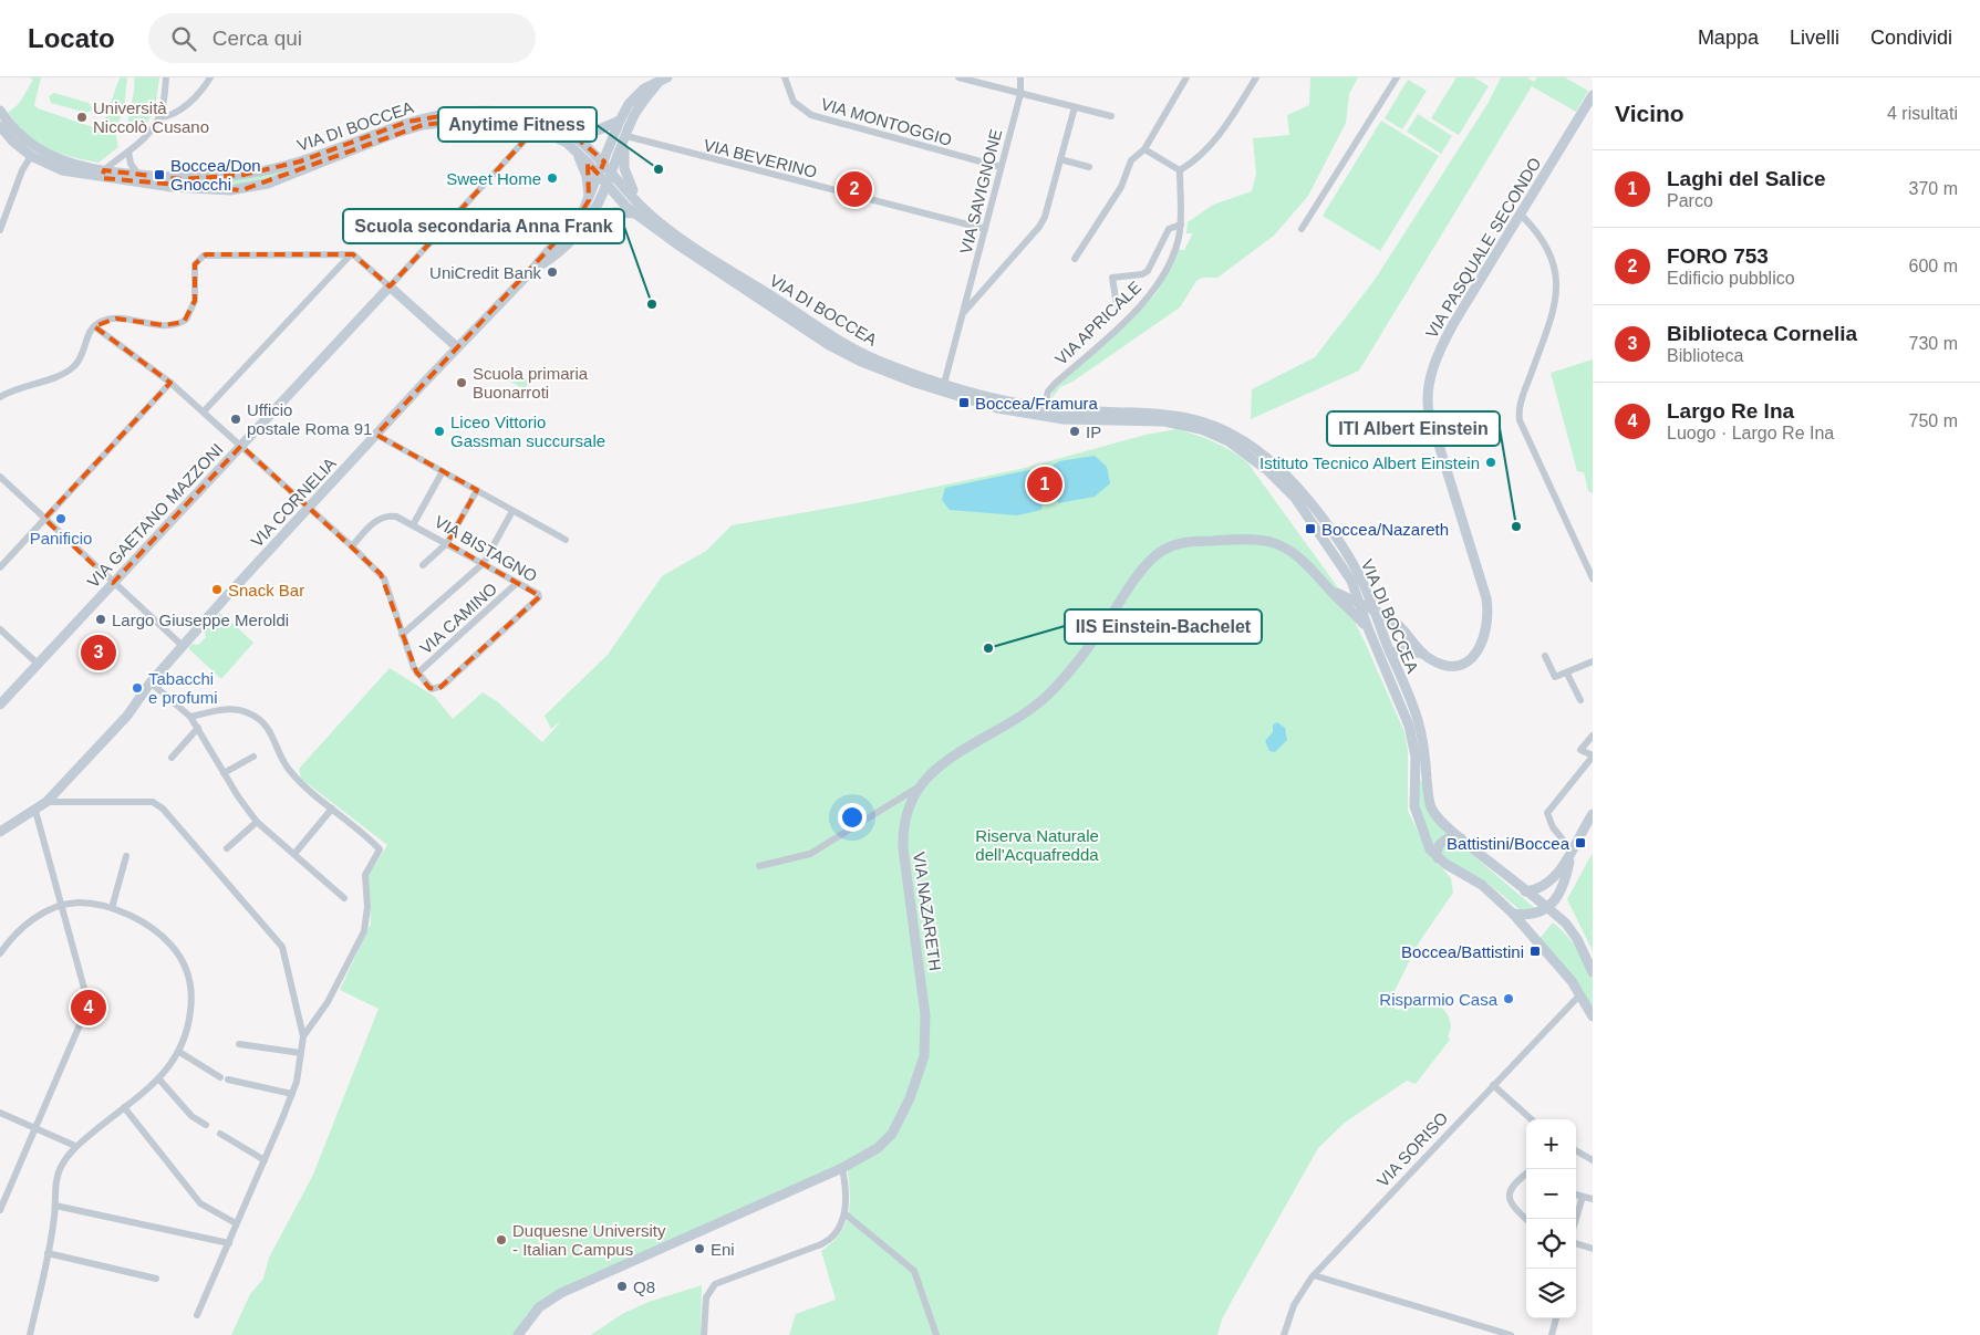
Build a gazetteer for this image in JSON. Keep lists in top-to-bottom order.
{
  "streets": {
    "main road": [
      "VIA DI BOCCEA",
      "VIA PASQUALE SECONDO",
      "VIA CORNELIA",
      "VIA GAETANO MAZZONI",
      "VIA NAZARETH"
    ],
    "street": [
      "VIA MONTOGGIO",
      "VIA BEVERINO",
      "VIA SAVIGNONE",
      "VIA APRICALE",
      "VIA BISTAGNO",
      "VIA CAMINO",
      "VIA SORISO"
    ]
  },
  "crossings": [
    ["VIA MONTOGGIO", "VIA SAVIGNONE"],
    ["VIA DI BOCCEA", "VIA SAVIGNONE"],
    ["VIA DI BOCCEA", "VIA PASQUALE SECONDO"],
    ["VIA DI BOCCEA", "VIA APRICALE"],
    ["VIA DI BOCCEA", "VIA CORNELIA"],
    ["VIA DI BOCCEA", "VIA GAETANO MAZZONI"],
    ["VIA DI BOCCEA", "VIA NAZARETH"],
    ["VIA DI BOCCEA", "VIA SORISO"],
    ["VIA BEVERINO", "VIA SAVIGNONE"],
    ["VIA BEVERINO", "VIA CORNELIA"],
    ["VIA PASQUALE SECONDO", "VIA NAZARETH"],
    ["VIA BISTAGNO", "VIA CAMINO"]
  ],
  "parks": ["Riserva Naturale dell'Acquafredda"],
  "places": {
    "other": [
      "Università Niccolò Cusano",
      "Anytime Fitness",
      "Sweet Home",
      "UniCredit Bank",
      "Scuola secondaria Anna Frank",
      "Scuola primaria Buonarroti",
      "Ufficio postale Roma 91",
      "Liceo Vittorio Gassman succursale",
      "IP",
      "Istituto Tecnico Albert Einstein",
      "Panificio",
      "ITI Albert Einstein",
      "Snack Bar",
      "Largo Giuseppe Meroldi",
      "IIS Einstein-Bachelet",
      "Tabacchi e profumi",
      "Risparmio Casa",
      "Duquesne University - Italian Campus",
      "Eni",
      "Q8"
    ],
    "transit": [
      "Boccea/Don Gnocchi",
      "Boccea/Framura",
      "Boccea/Nazareth",
      "Battistini/Boccea",
      "Boccea/Battistini"
    ]
  },
  "page": {
    "header": "Locato",
    "search": "Cerca qui",
    "nav": ["Mappa", "Livelli", "Condividi"],
    "heading": ["Vicino", "4 risultati"],
    "list": [
      {
        "mark": "1",
        "name": "Laghi del Salice",
        "note": "Parco",
        "value": "370 m"
      },
      {
        "mark": "2",
        "name": "FORO 753",
        "note": "Edificio pubblico",
        "value": "600 m"
      },
      {
        "mark": "3",
        "name": "Biblioteca Cornelia",
        "note": "Biblioteca",
        "value": "730 m"
      },
      {
        "mark": "4",
        "name": "Largo Re Ina",
        "note": "Luogo · Largo Re Ina",
        "value": "750 m"
      }
    ],
    "pins": [
      "2",
      "1",
      "3",
      "4"
    ],
    "map_buttons": ["+", "−"]
  }
}
